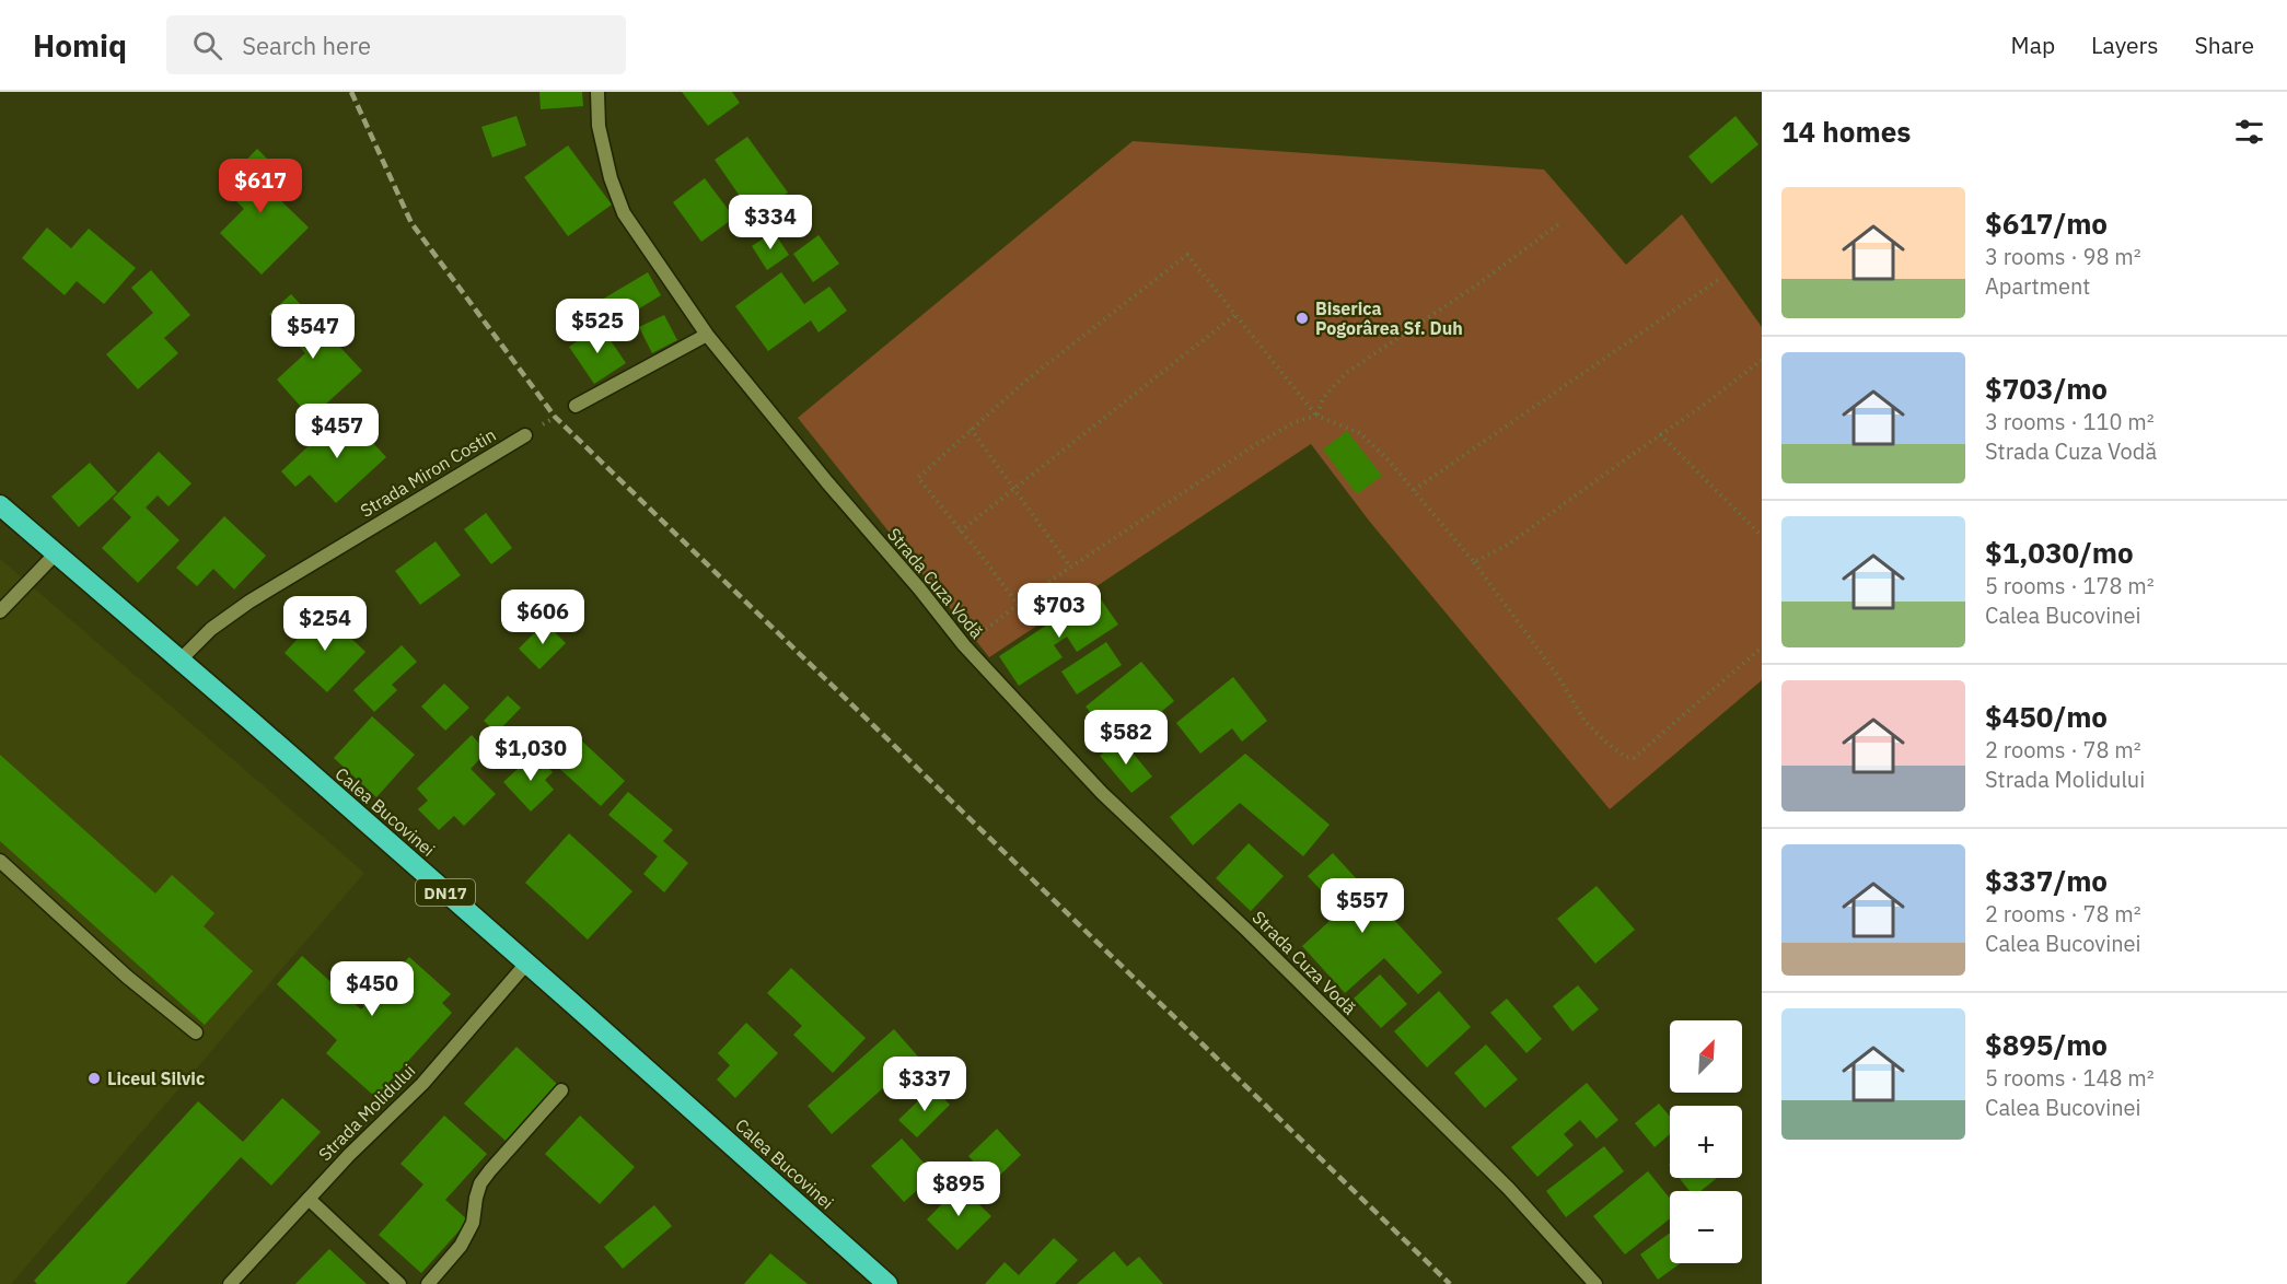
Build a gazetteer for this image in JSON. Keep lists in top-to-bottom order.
{
  "streets": {
    "highway": ["Calea Bucovinei", "DN17"],
    "street": ["Strada Miron Costin", "Strada Cuza Vodă", "Strada Molidului"]
  },
  "crossings": [
    ["Strada Miron Costin", "Calea Bucovinei"],
    ["Calea Bucovinei", "Strada Molidului"]
  ],
  "places": ["Biserica Pogorârea Sf. Duh", "Liceul Silvic"],
  "north": "top right",
  "page": {
    "header": "Homiq",
    "search": "Search here",
    "nav": ["Map", "Layers", "Share"],
    "heading": "14 homes",
    "price": [
      "$617",
      "$334",
      "$525",
      "$547",
      "$457",
      "$703",
      "$606",
      "$254",
      "$582",
      "$1,030",
      "$557",
      "$450",
      "$337",
      "$895"
    ],
    "list": [
      {
        "name": "$617/mo",
        "note": "3 rooms · 98 m² · Apartment"
      },
      {
        "name": "$703/mo",
        "note": "3 rooms · 110 m² · Strada Cuza Vodă"
      },
      {
        "name": "$1,030/mo",
        "note": "5 rooms · 178 m² · Calea Bucovinei"
      },
      {
        "name": "$450/mo",
        "note": "2 rooms · 78 m² · Strada Molidului"
      },
      {
        "name": "$337/mo",
        "note": "2 rooms · 78 m² · Calea Bucovinei"
      },
      {
        "name": "$895/mo",
        "note": "5 rooms · 148 m² · Calea Bucovinei"
      }
    ],
    "map_buttons": ["+", "−"]
  }
}
